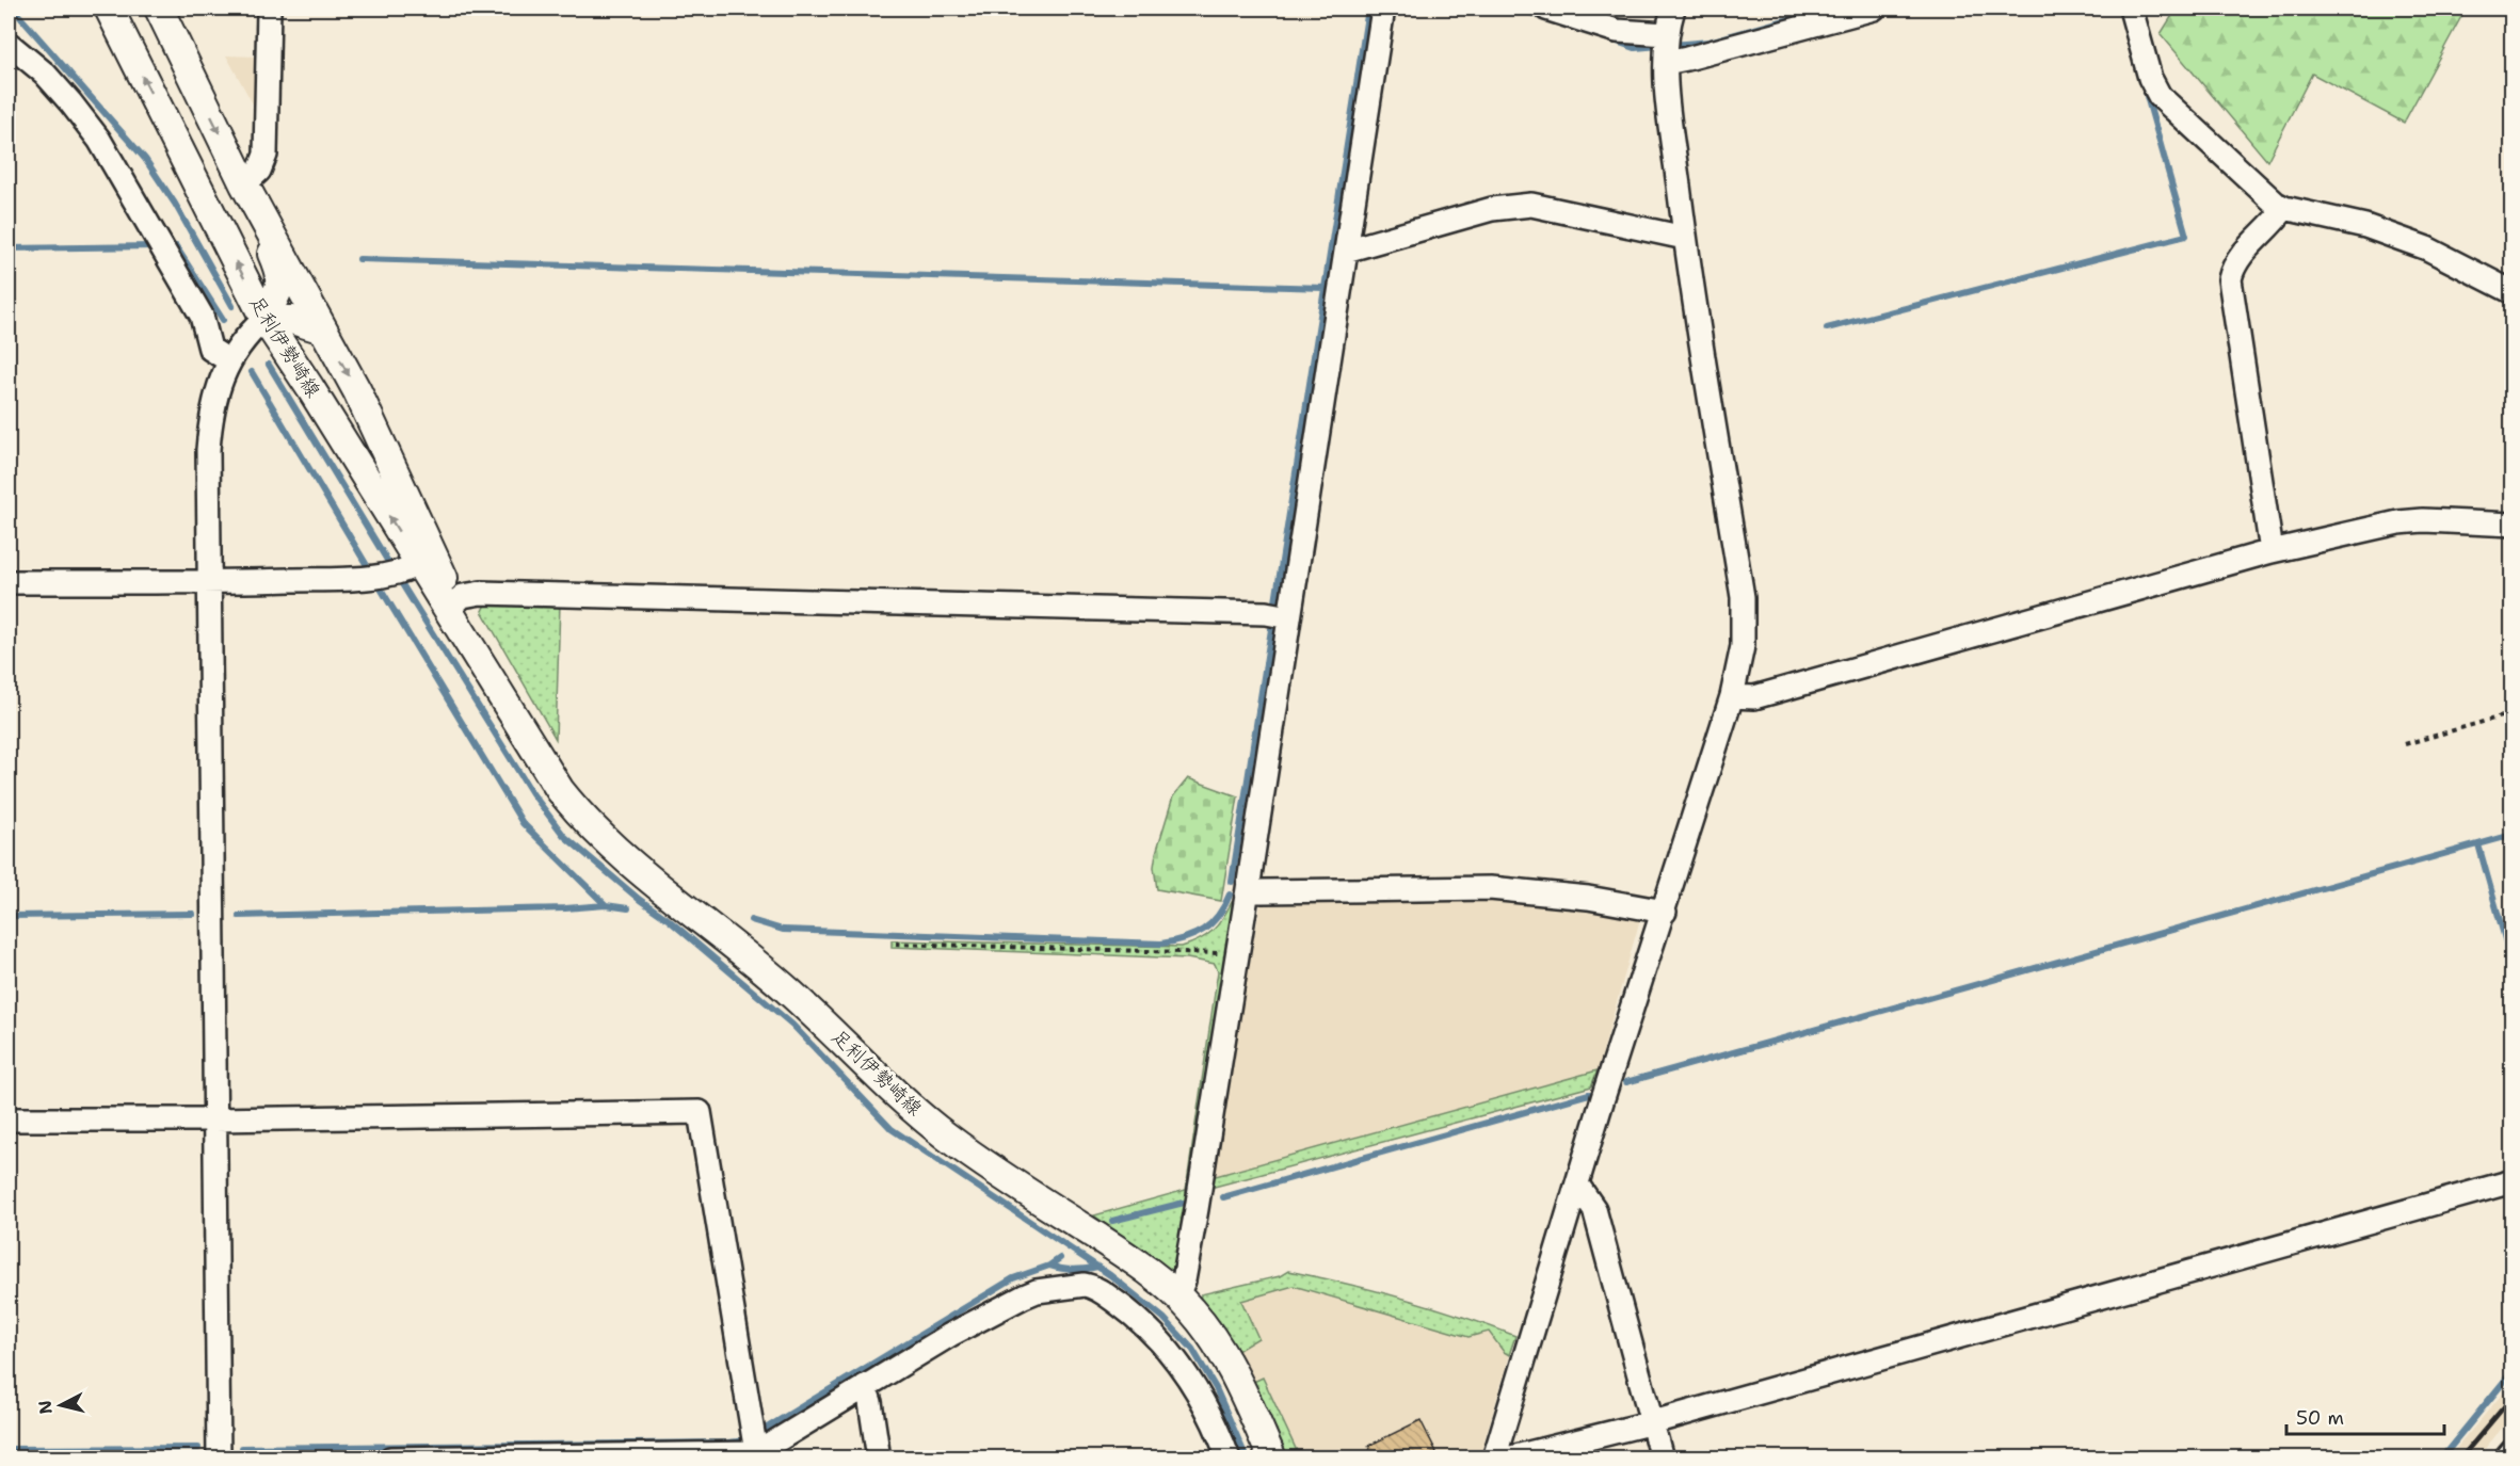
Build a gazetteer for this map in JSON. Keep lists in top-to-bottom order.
{
  "streets": {
    "main road": ["足利伊勢崎線"]
  },
  "scale_bar": "50 m",
  "north": "left"
}
